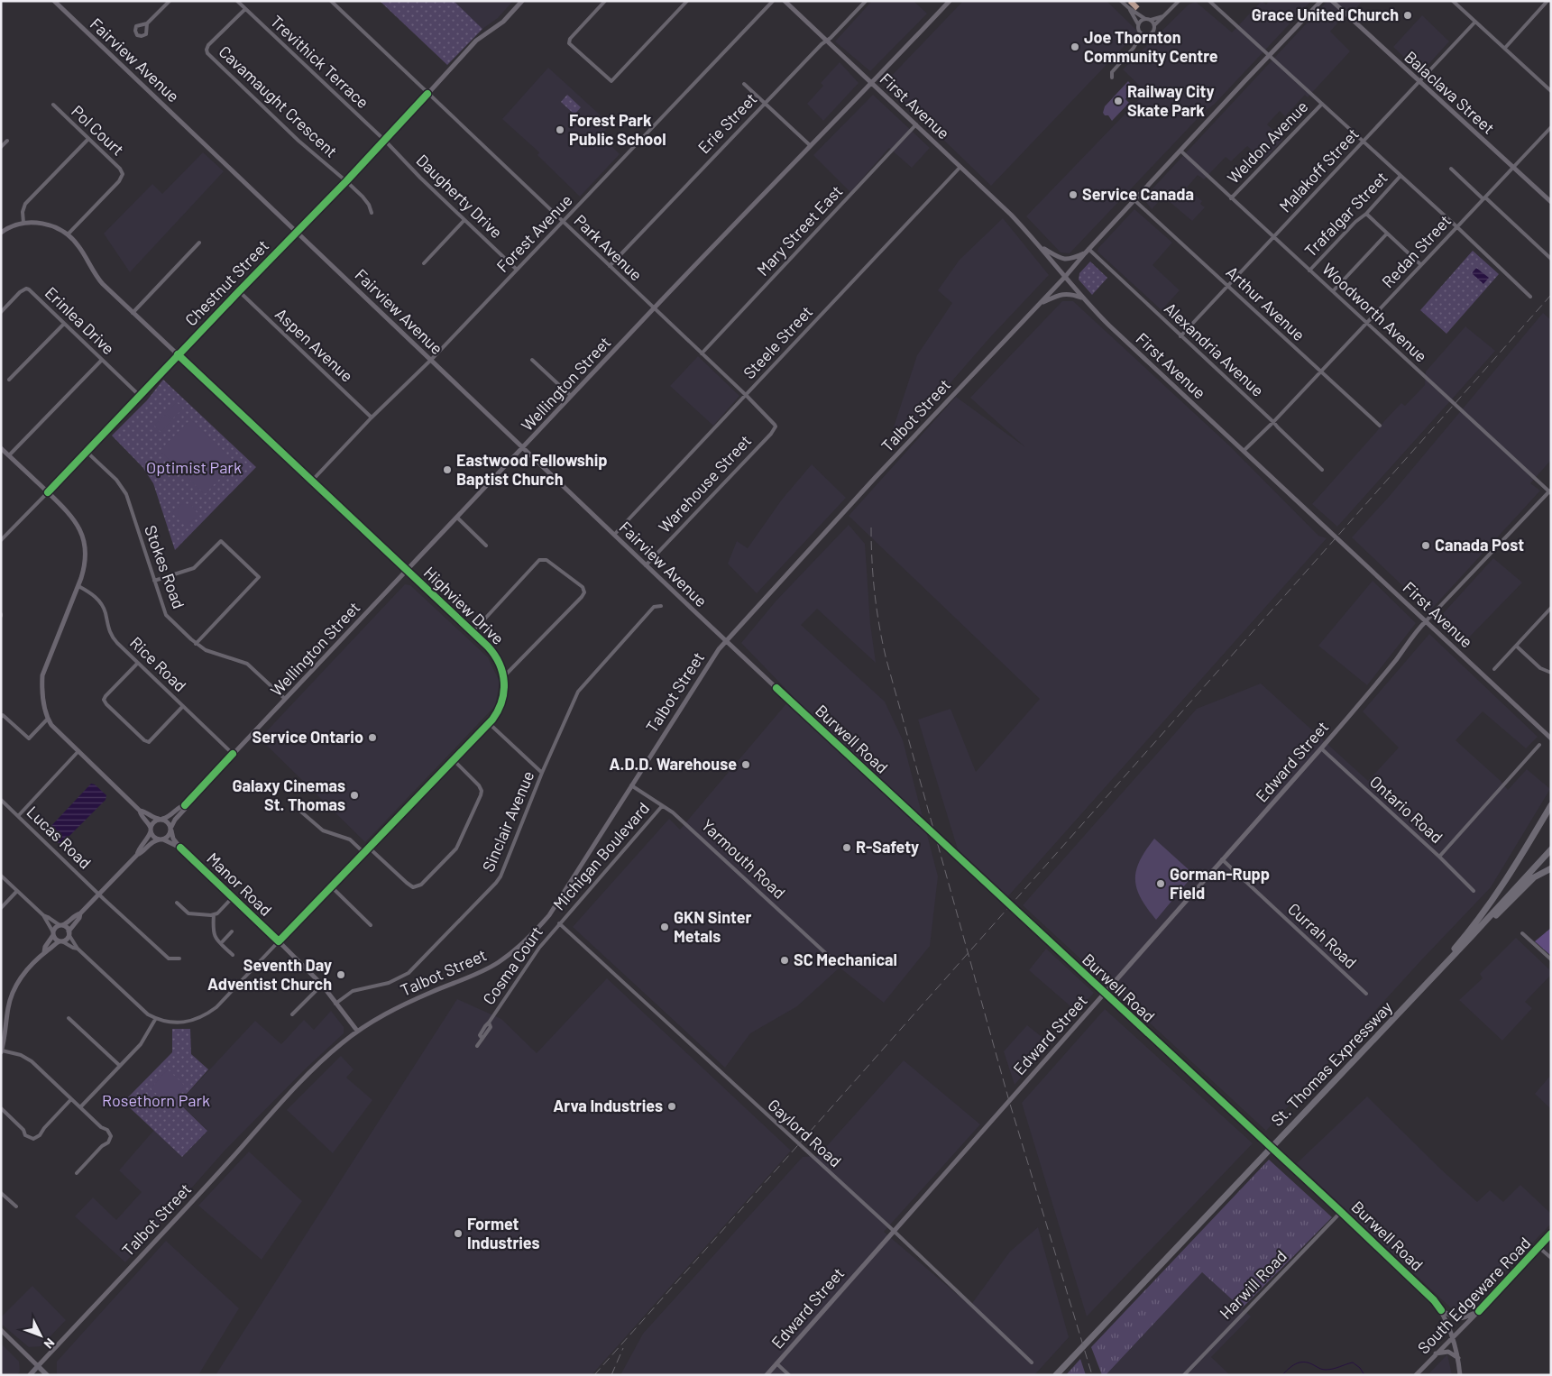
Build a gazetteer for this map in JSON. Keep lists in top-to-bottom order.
{
  "streets": {
    "highway": ["St. Thomas Expressway"],
    "street": [
      "Fairview Avenue",
      "Trevithick Terrace",
      "Balaclava Street",
      "Cavamaught Crescent",
      "First Avenue",
      "Erie Street",
      "Pol Court",
      "Weldon Avenue",
      "Malakoff Street",
      "Daugherty Drive",
      "Trafalgar Street",
      "Mary Street East",
      "Forest Avenue",
      "Park Avenue",
      "Redan Street",
      "Chestnut Street",
      "Arthur Avenue",
      "Woodworth Avenue",
      "Erinlea Drive",
      "Steele Street",
      "Aspen Avenue",
      "Alexandria Avenue",
      "Wellington Street",
      "Talbot Street",
      "Warehouse Street",
      "Stokes Road",
      "Highview Drive",
      "Rice Road",
      "Burwell Road",
      "Edward Street",
      "Ontario Road",
      "Sinclair Avenue",
      "Lucas Road",
      "Michigan Boulevard",
      "Yarmouth Road",
      "Manor Road",
      "Currah Road",
      "Cosma Court",
      "Gaylord Road",
      "Harwill Road",
      "South Edgeware Road"
    ]
  },
  "crossings": [
    ["Fairview Avenue", "Forest Avenue"],
    ["Fairview Avenue", "Chestnut Street"],
    ["Fairview Avenue", "Steele Street"],
    ["Fairview Avenue", "Wellington Street"],
    ["Fairview Avenue", "Talbot Street"],
    ["Fairview Avenue", "Warehouse Street"],
    ["Fairview Avenue", "Burwell Road"],
    ["Trevithick Terrace", "Cavamaught Crescent"],
    ["Trevithick Terrace", "Daugherty Drive"],
    ["Trevithick Terrace", "Chestnut Street"],
    ["Balaclava Street", "Malakoff Street"],
    ["Balaclava Street", "Redan Street"],
    ["Cavamaught Crescent", "Chestnut Street"],
    ["First Avenue", "Erie Street"],
    ["First Avenue", "Mary Street East"],
    ["First Avenue", "Redan Street"],
    ["First Avenue", "Steele Street"],
    ["First Avenue", "Wellington Street"],
    ["First Avenue", "Talbot Street"],
    ["First Avenue", "Edward Street"],
    ["Erie Street", "Park Avenue"],
    ["Pol Court", "Highview Drive"],
    ["Weldon Avenue", "Woodworth Avenue"],
    ["Malakoff Street", "Arthur Avenue"],
    ["Malakoff Street", "Woodworth Avenue"],
    ["Malakoff Street", "Alexandria Avenue"],
    ["Daugherty Drive", "Forest Avenue"],
    ["Daugherty Drive", "Chestnut Street"],
    ["Trafalgar Street", "Woodworth Avenue"],
    ["Mary Street East", "Park Avenue"],
    ["Forest Avenue", "Park Avenue"],
    ["Forest Avenue", "Aspen Avenue"],
    ["Forest Avenue", "Highview Drive"],
    ["Park Avenue", "Chestnut Street"],
    ["Park Avenue", "Steele Street"],
    ["Park Avenue", "Wellington Street"],
    ["Park Avenue", "Warehouse Street"],
    ["Redan Street", "Arthur Avenue"],
    ["Redan Street", "Woodworth Avenue"],
    ["Redan Street", "Alexandria Avenue"],
    ["Chestnut Street", "Erinlea Drive"],
    ["Chestnut Street", "Aspen Avenue"],
    ["Chestnut Street", "Stokes Road"],
    ["Chestnut Street", "Highview Drive"],
    ["Arthur Avenue", "Talbot Street"],
    ["Woodworth Avenue", "Talbot Street"],
    ["Woodworth Avenue", "Edward Street"],
    ["Alexandria Avenue", "Talbot Street"],
    ["Wellington Street", "Stokes Road"],
    ["Wellington Street", "Highview Drive"],
    ["Wellington Street", "Rice Road"],
    ["Wellington Street", "Manor Road"],
    ["Talbot Street", "Burwell Road"],
    ["Talbot Street", "Yarmouth Road"],
    ["Talbot Street", "Manor Road"],
    ["Highview Drive", "Manor Road"],
    ["Burwell Road", "Edward Street"],
    ["Burwell Road", "Harwill Road"],
    ["Burwell Road", "South Edgeware Road"],
    ["Edward Street", "Ontario Road"],
    ["Edward Street", "Currah Road"],
    ["Edward Street", "Gaylord Road"],
    ["Sinclair Avenue", "Manor Road"],
    ["Michigan Boulevard", "Yarmouth Road"],
    ["Michigan Boulevard", "Cosma Court"],
    ["Michigan Boulevard", "Gaylord Road"],
    ["Cosma Court", "Gaylord Road"]
  ],
  "parks": ["Optimist Park", "Rosethorn Park"],
  "places": [
    "Grace United Church",
    "Joe Thornton Community Centre",
    "Railway City Skate Park",
    "Forest Park Public School",
    "Service Canada",
    "Eastwood Fellowship Baptist Church",
    "Canada Post",
    "Service Ontario",
    "A.D.D. Warehouse",
    "Galaxy Cinemas St. Thomas",
    "R-Safety",
    "Gorman-Rupp Field",
    "GKN Sinter Metals",
    "SC Mechanical",
    "Seventh Day Adventist Church",
    "Arva Industries",
    "Formet Industries"
  ],
  "north": "bottom right"
}
